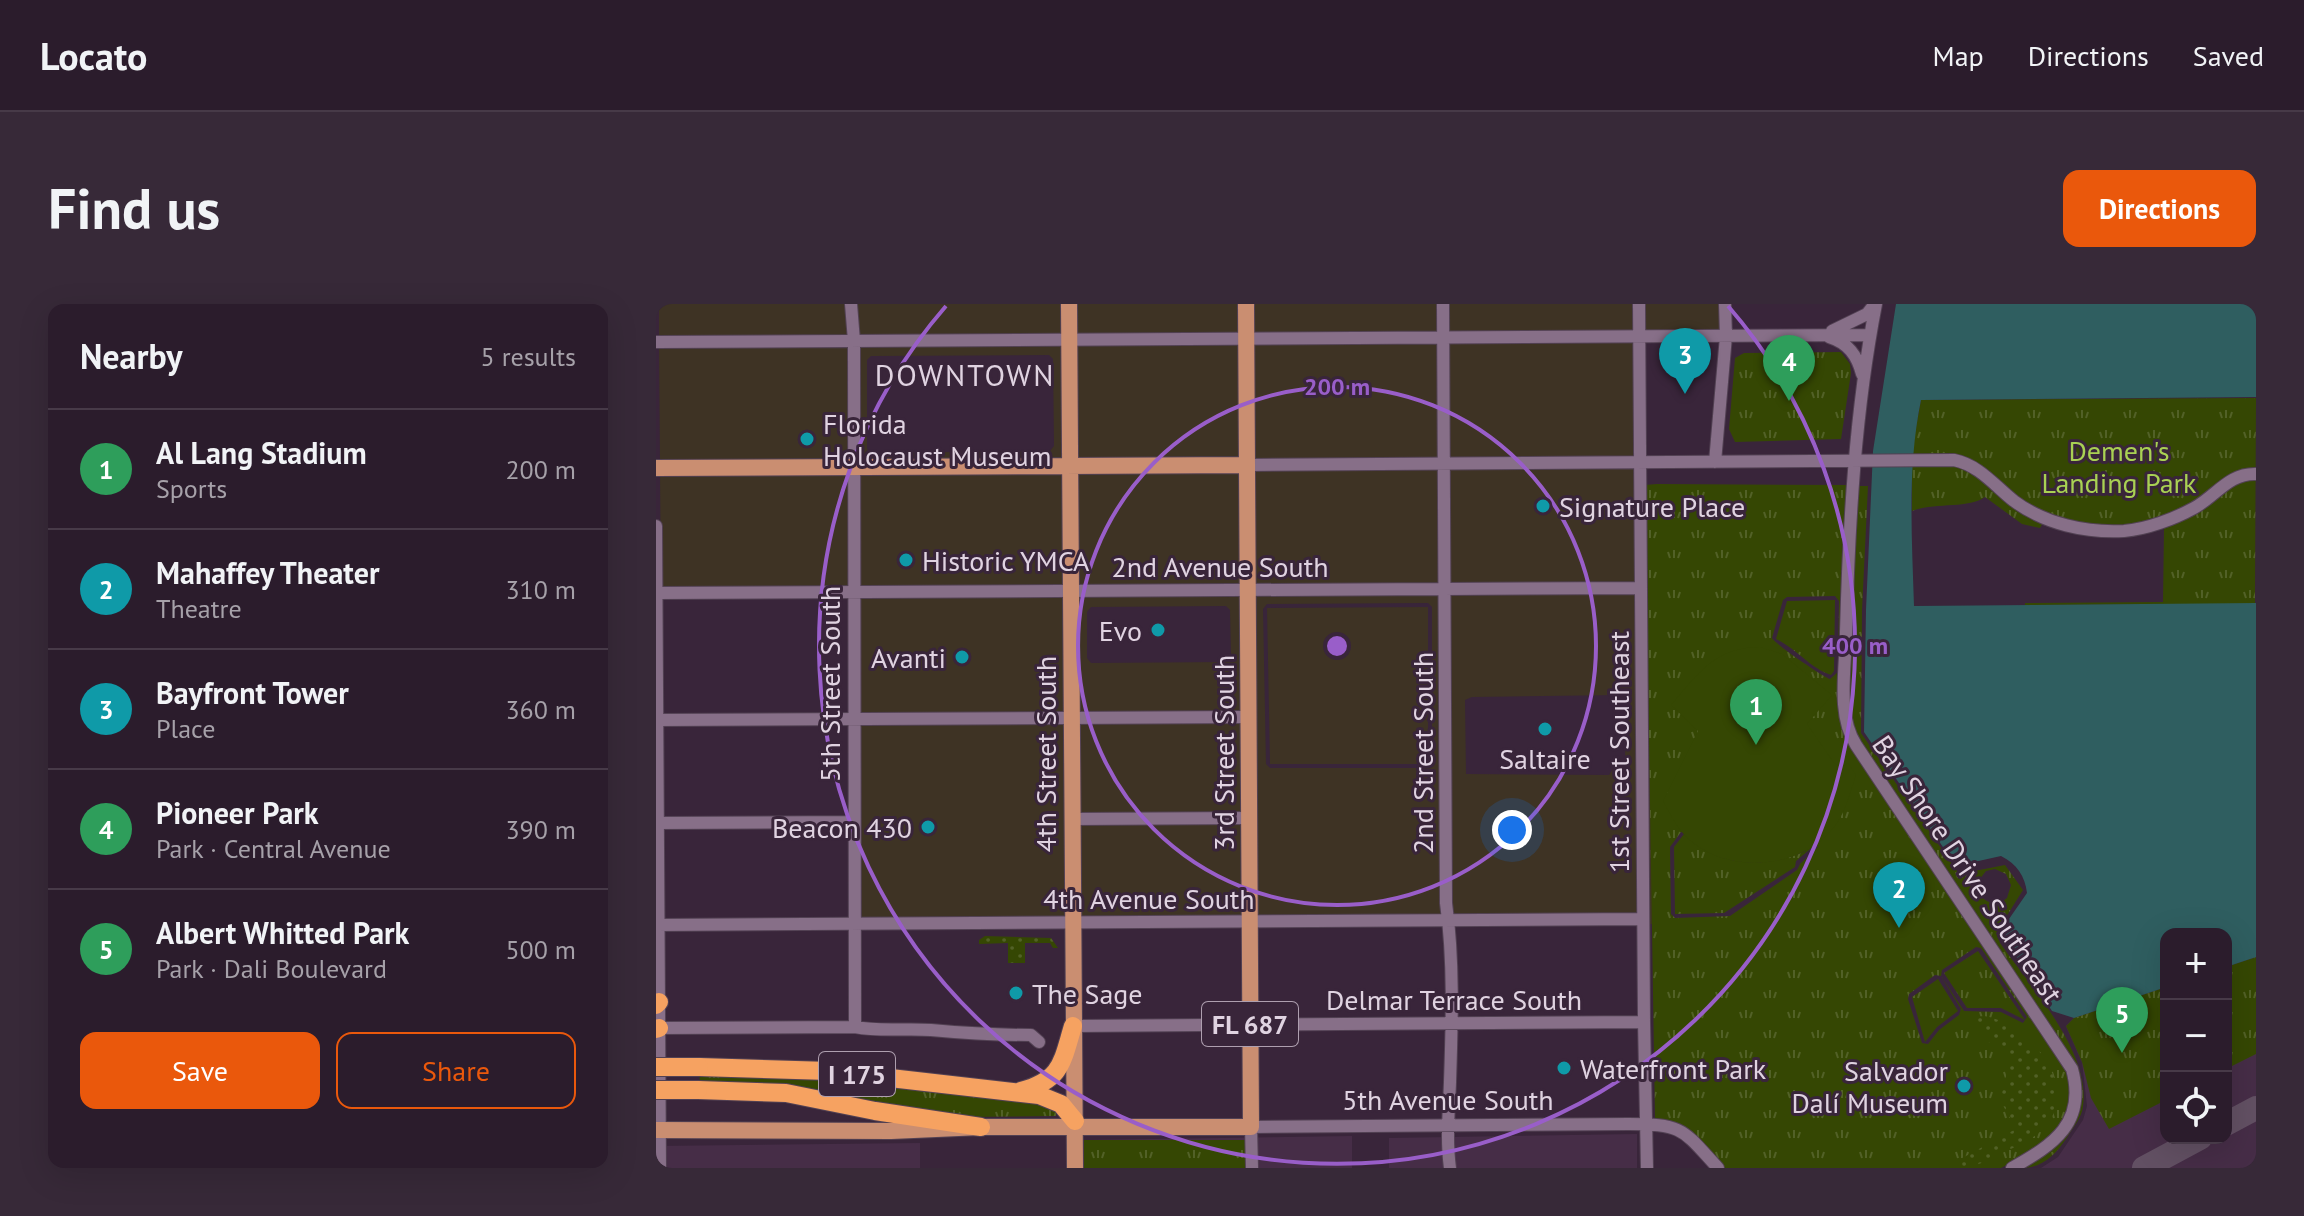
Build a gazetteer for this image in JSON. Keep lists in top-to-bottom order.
{
  "streets": {
    "highway": ["I 175"],
    "main road": ["3rd Street South", "4th Street South", "FL 687"],
    "street": [
      "2nd Avenue South",
      "5th Street South",
      "1st Street Southeast",
      "2nd Street South",
      "Bay Shore Drive Southeast",
      "4th Avenue South",
      "Delmar Terrace South",
      "5th Avenue South"
    ]
  },
  "crossings": [
    ["2nd Avenue South", "5th Street South"],
    ["2nd Avenue South", "1st Street Southeast"],
    ["2nd Avenue South", "3rd Street South"],
    ["2nd Avenue South", "2nd Street South"],
    ["2nd Avenue South", "4th Street South"],
    ["5th Street South", "4th Avenue South"],
    ["1st Street Southeast", "4th Avenue South"],
    ["1st Street Southeast", "Delmar Terrace South"],
    ["1st Street Southeast", "5th Avenue South"],
    ["3rd Street South", "4th Avenue South"],
    ["3rd Street South", "Delmar Terrace South"],
    ["3rd Street South", "FL 687"],
    ["3rd Street South", "5th Avenue South"],
    ["2nd Street South", "4th Avenue South"],
    ["2nd Street South", "Delmar Terrace South"],
    ["2nd Street South", "5th Avenue South"],
    ["4th Street South", "4th Avenue South"],
    ["4th Street South", "Delmar Terrace South"]
  ],
  "districts": ["DOWNTOWN"],
  "parks": ["Demen's Landing Park"],
  "places": [
    "Florida Holocaust Museum",
    "Signature Place",
    "Historic YMCA",
    "Evo",
    "Avanti",
    "Saltaire",
    "Beacon 430",
    "The Sage",
    "Waterfront Park",
    "Salvador Dalí Museum"
  ],
  "page": {
    "header": "Locato",
    "nav": ["Map", "Directions", "Saved"],
    "buttons": [
      "Directions",
      ["Save", "Share"]
    ],
    "title": "Find us",
    "heading": ["Nearby", "5 results"],
    "pins": [
      "3",
      "4",
      "1",
      "2",
      "5"
    ],
    "list": [
      {
        "mark": "1",
        "name": "Al Lang Stadium",
        "note": "Sports",
        "value": "200 m"
      },
      {
        "mark": "2",
        "name": "Mahaffey Theater",
        "note": "Theatre",
        "value": "310 m"
      },
      {
        "mark": "3",
        "name": "Bayfront Tower",
        "note": "Place",
        "value": "360 m"
      },
      {
        "mark": "4",
        "name": "Pioneer Park",
        "note": "Park · Central Avenue",
        "value": "390 m"
      },
      {
        "mark": "5",
        "name": "Albert Whitted Park",
        "note": "Park · Dali Boulevard",
        "value": "500 m"
      }
    ],
    "map_buttons": ["+", "−"]
  },
  "rings": ["200 m", "400 m"]
}
